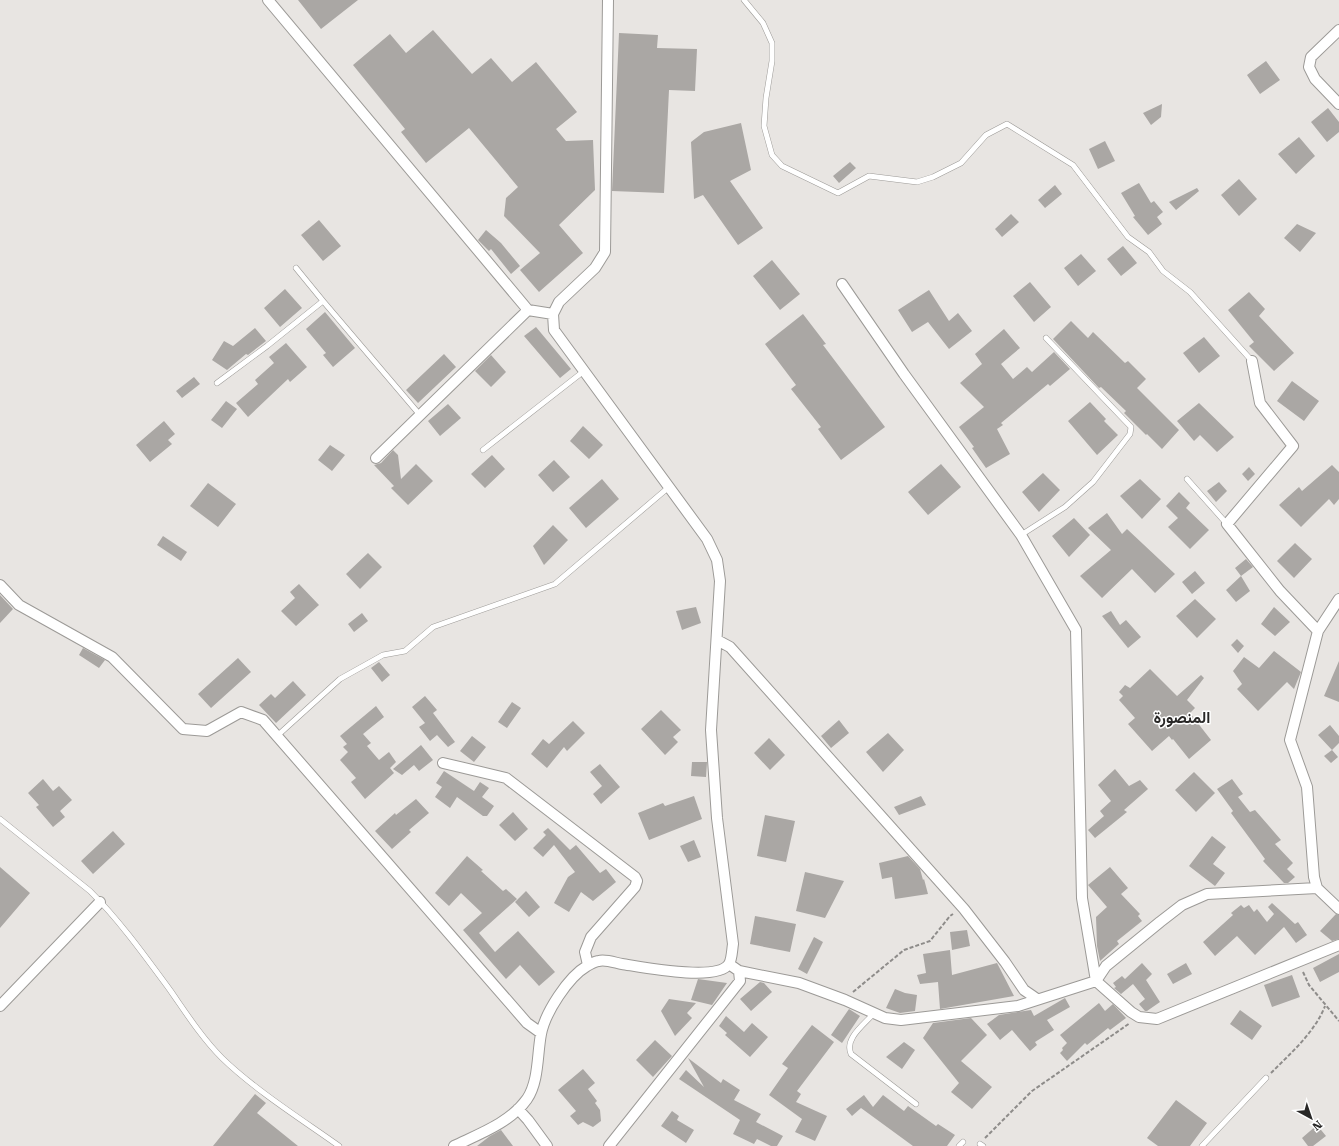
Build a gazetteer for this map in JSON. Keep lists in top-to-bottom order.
{
  "districts": ["المنصورة"],
  "north": "bottom right"
}
